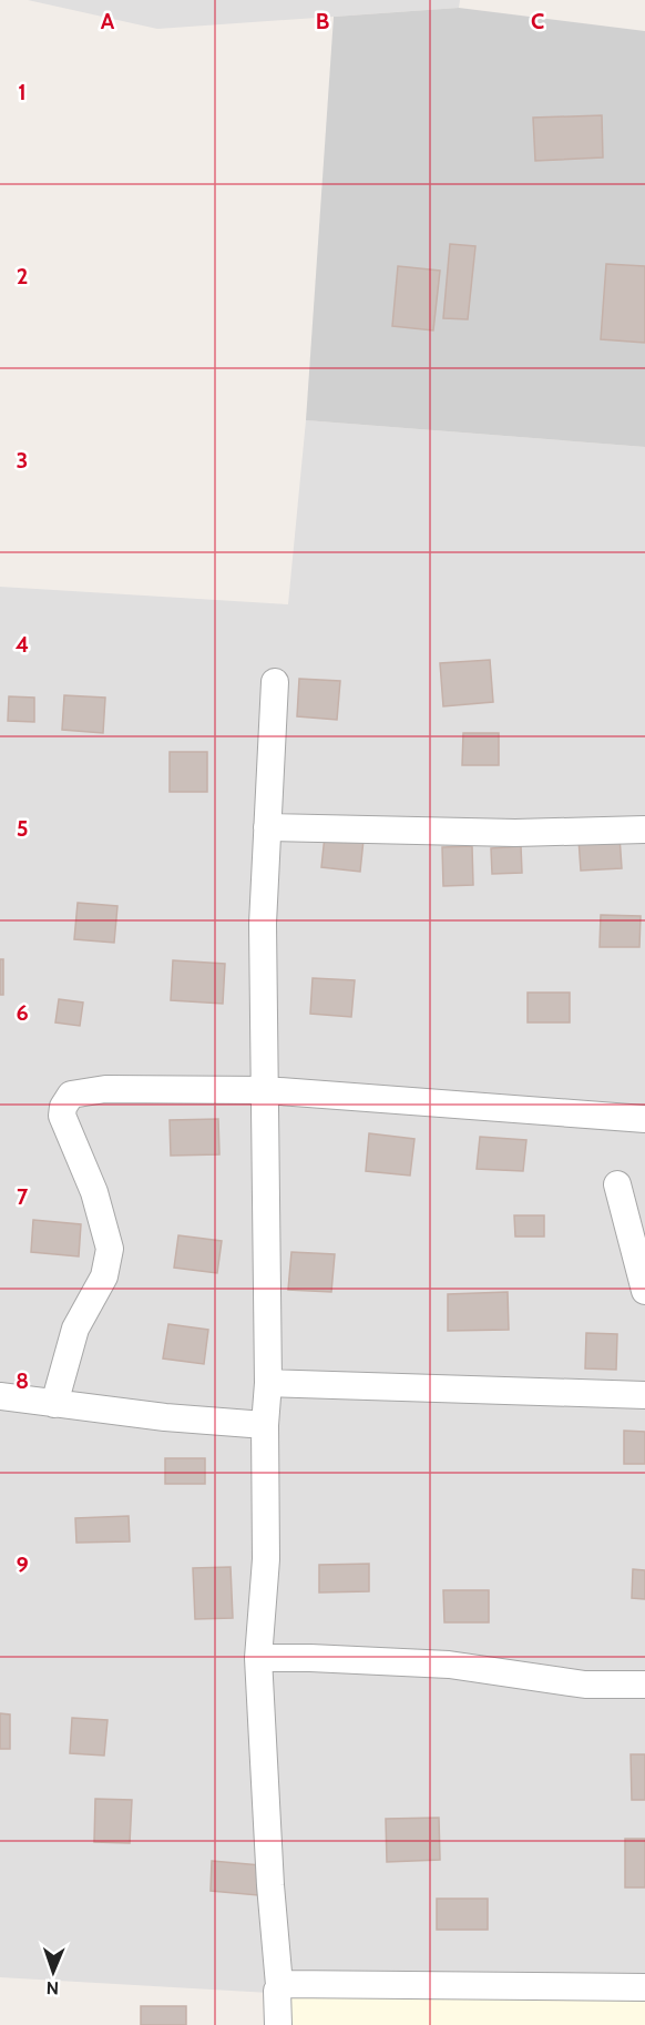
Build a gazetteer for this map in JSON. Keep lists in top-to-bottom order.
{
  "north": "bottom",
  "grid": {
    "columns": ["A", "B", "C"],
    "rows": [
      "1",
      "2",
      "3",
      "4",
      "5",
      "6",
      "7",
      "8",
      "9"
    ]
  }
}
